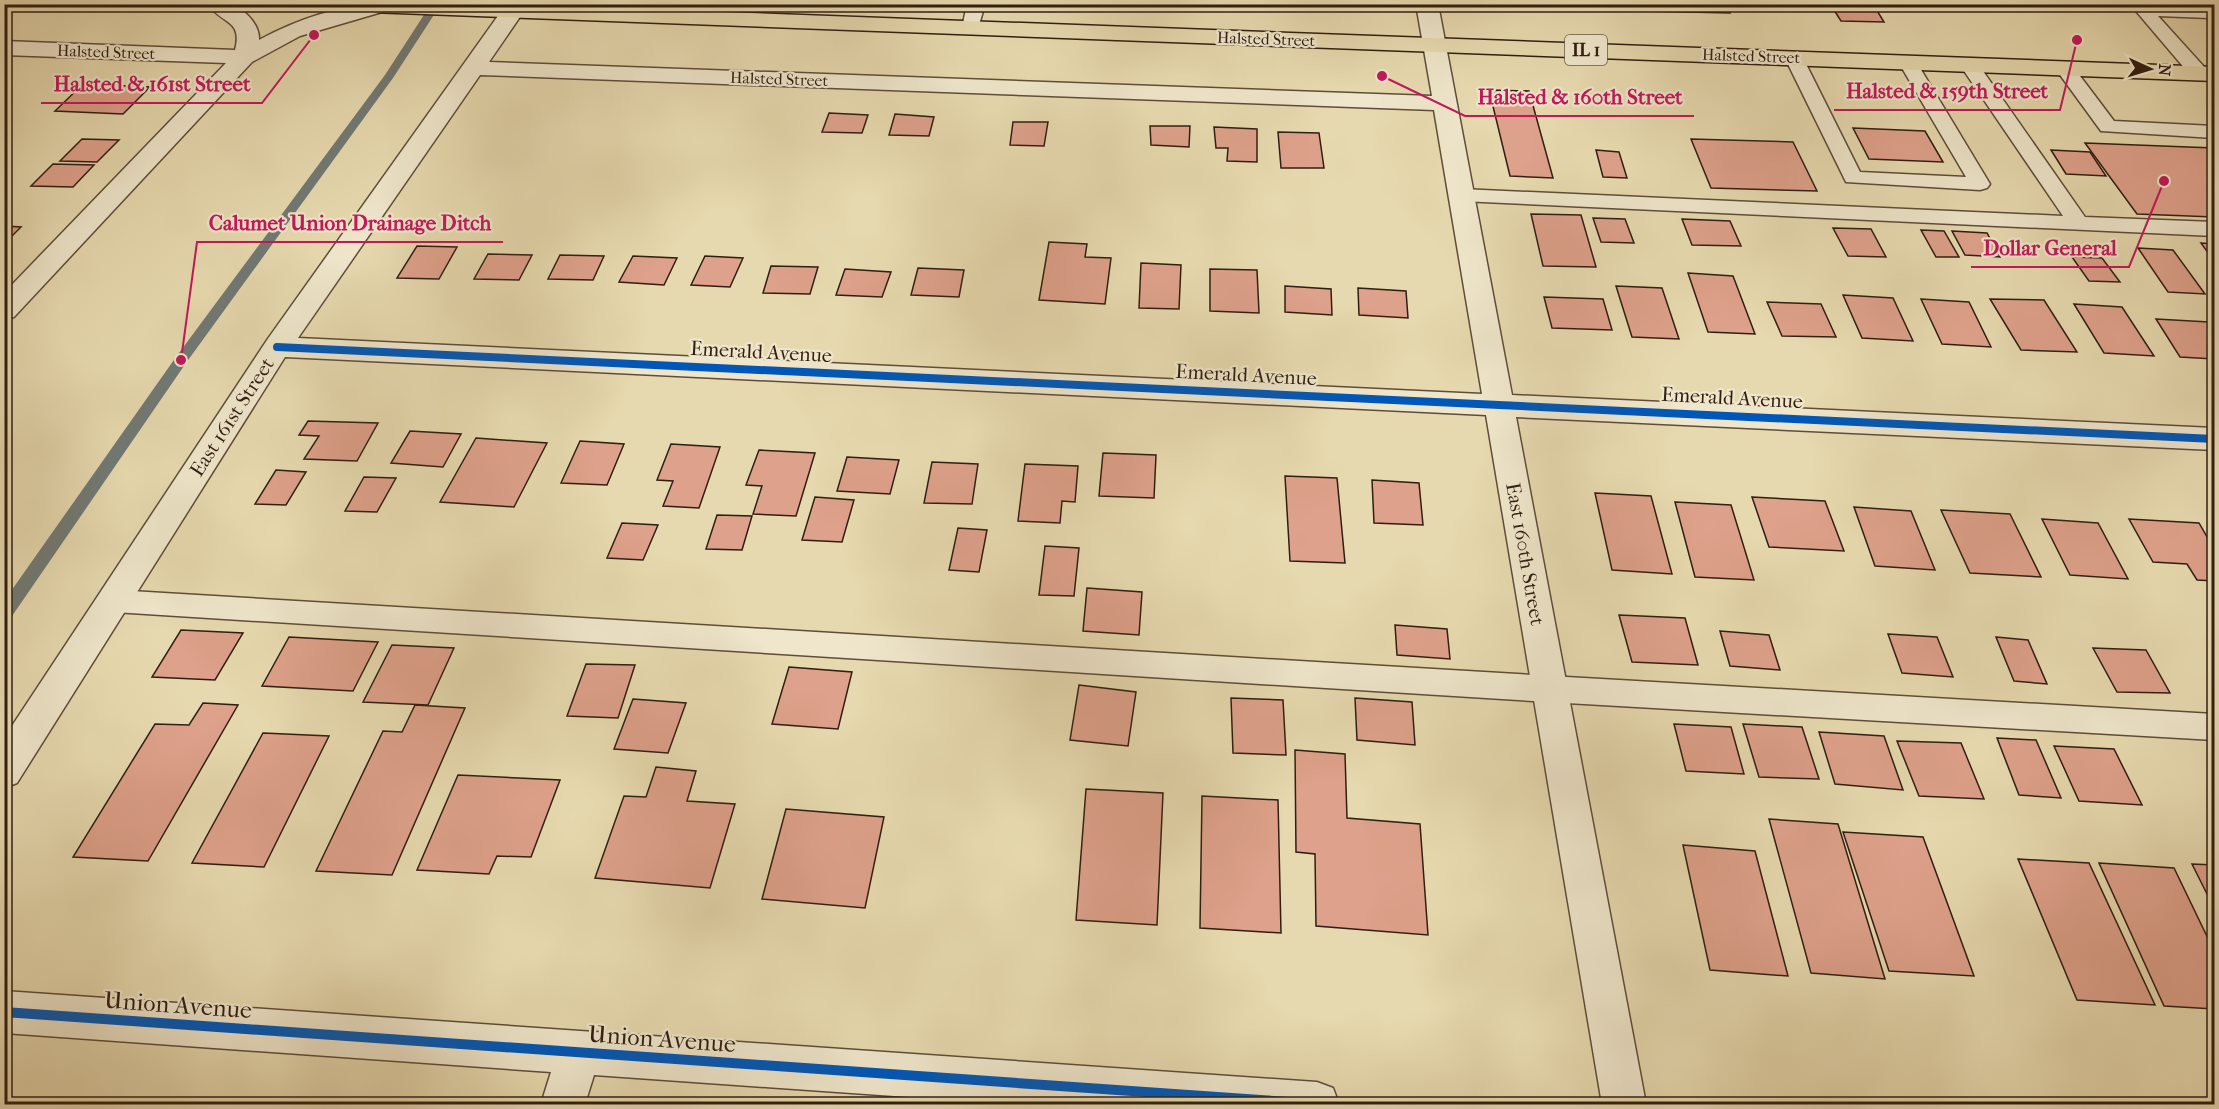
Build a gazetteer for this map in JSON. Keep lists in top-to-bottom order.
{
  "streets": {
    "main road": ["Halsted Street", "IL 1"],
    "street": [
      "Emerald Avenue",
      "East 161st Street",
      "East 160th Street",
      "Union Avenue"
    ]
  },
  "crossings": [
    ["Halsted Street", "East 161st Street"],
    ["Halsted Street", "East 160th Street"],
    ["Emerald Avenue", "East 161st Street"],
    ["Emerald Avenue", "East 160th Street"]
  ],
  "places": [
    "Halsted & 161st Street",
    "Halsted & 159th Street",
    "Halsted & 160th Street",
    "Dollar General",
    "Calumet Union Drainage Ditch"
  ],
  "north": "right"
}
